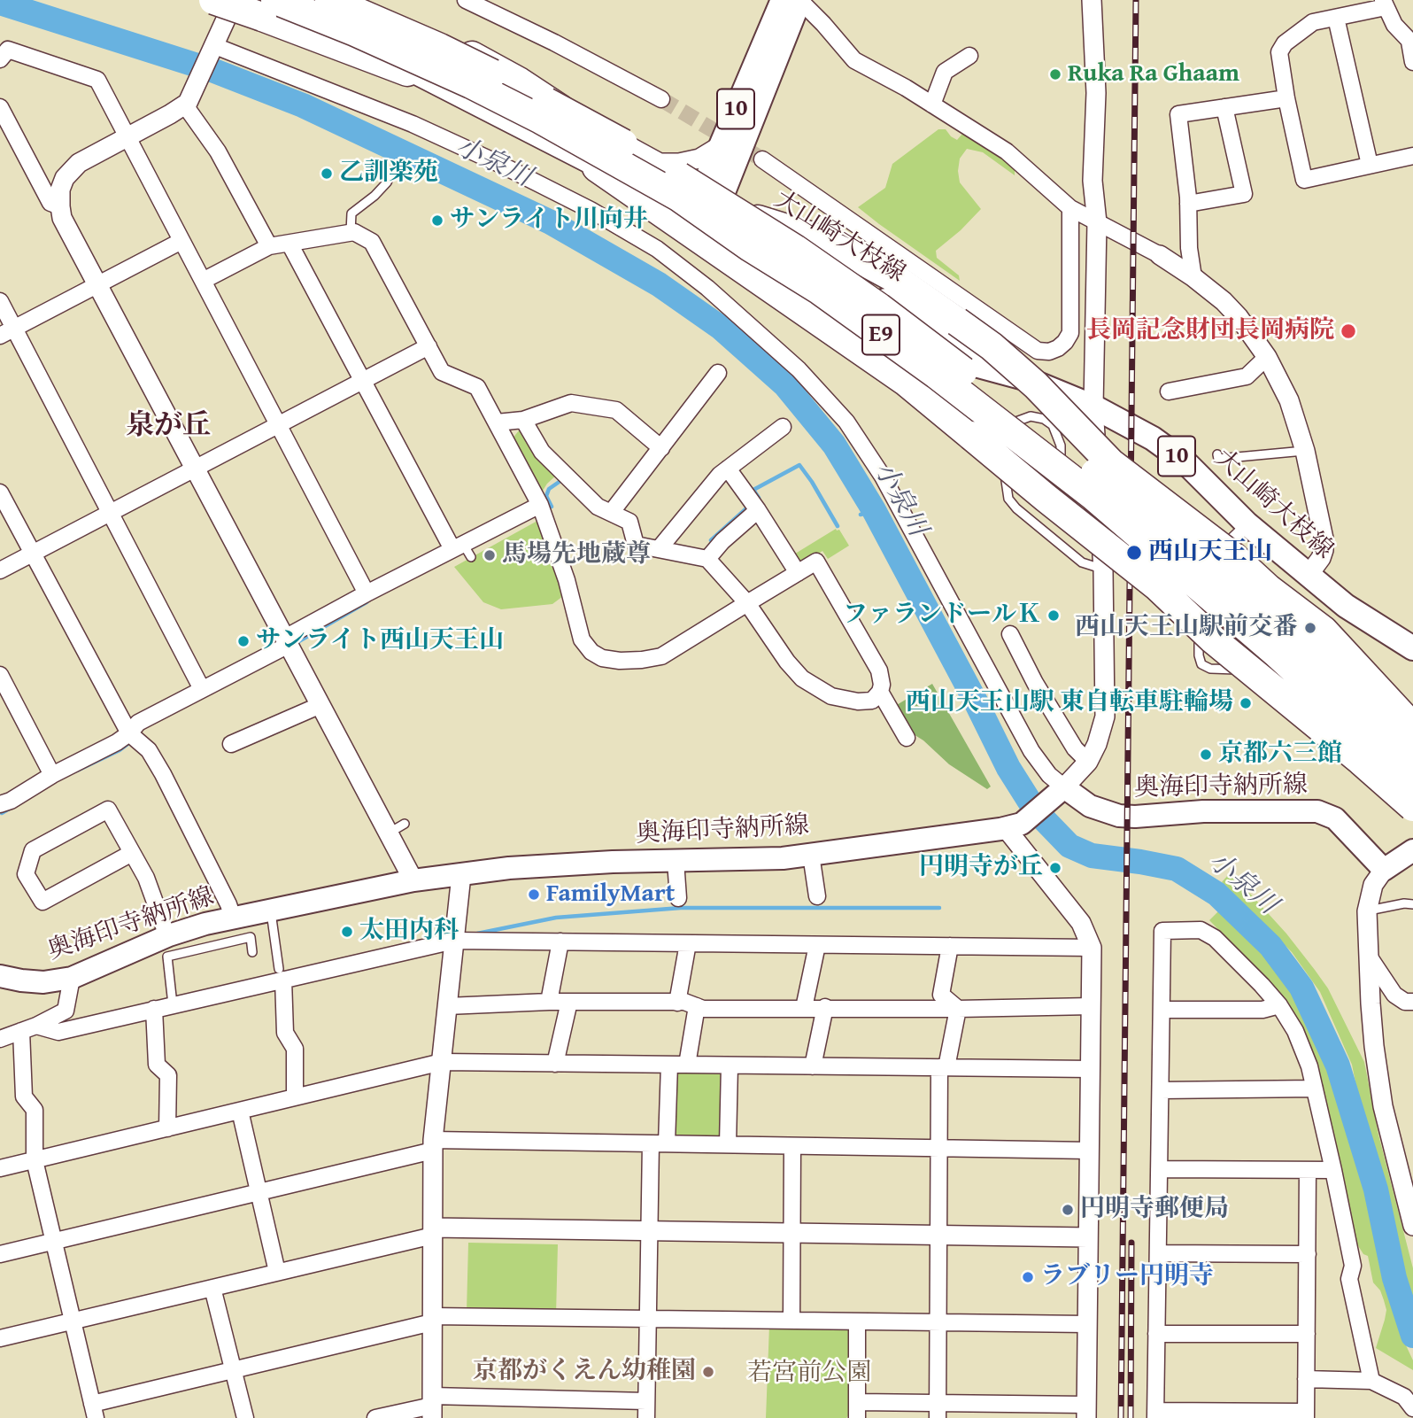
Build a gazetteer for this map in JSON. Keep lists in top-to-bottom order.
{
  "streets": {
    "highway": ["E9"],
    "main road": ["10", "大山崎大枝線", "奥海印寺納所線"]
  },
  "crossings": [
    ["10", "大山崎大枝線"]
  ],
  "districts": ["泉が丘"],
  "water": ["小泉川"],
  "parks": ["若宮前公園"],
  "places": [
    "Ruka Ra Ghaam",
    "乙訓楽苑",
    "サンライト川向井",
    "長岡記念財団長岡病院",
    "西山天王山",
    "馬場先地蔵尊",
    "ファランドールＫ",
    "西山天王山駅前交番",
    "サンライト西山天王山",
    "西山天王山駅 東自転車駐輪場",
    "京都六三館",
    "円明寺が丘",
    "FamilyMart",
    "太田内科",
    "円明寺郵便局",
    "ラブリー円明寺",
    "京都がくえん幼稚園"
  ]
}
